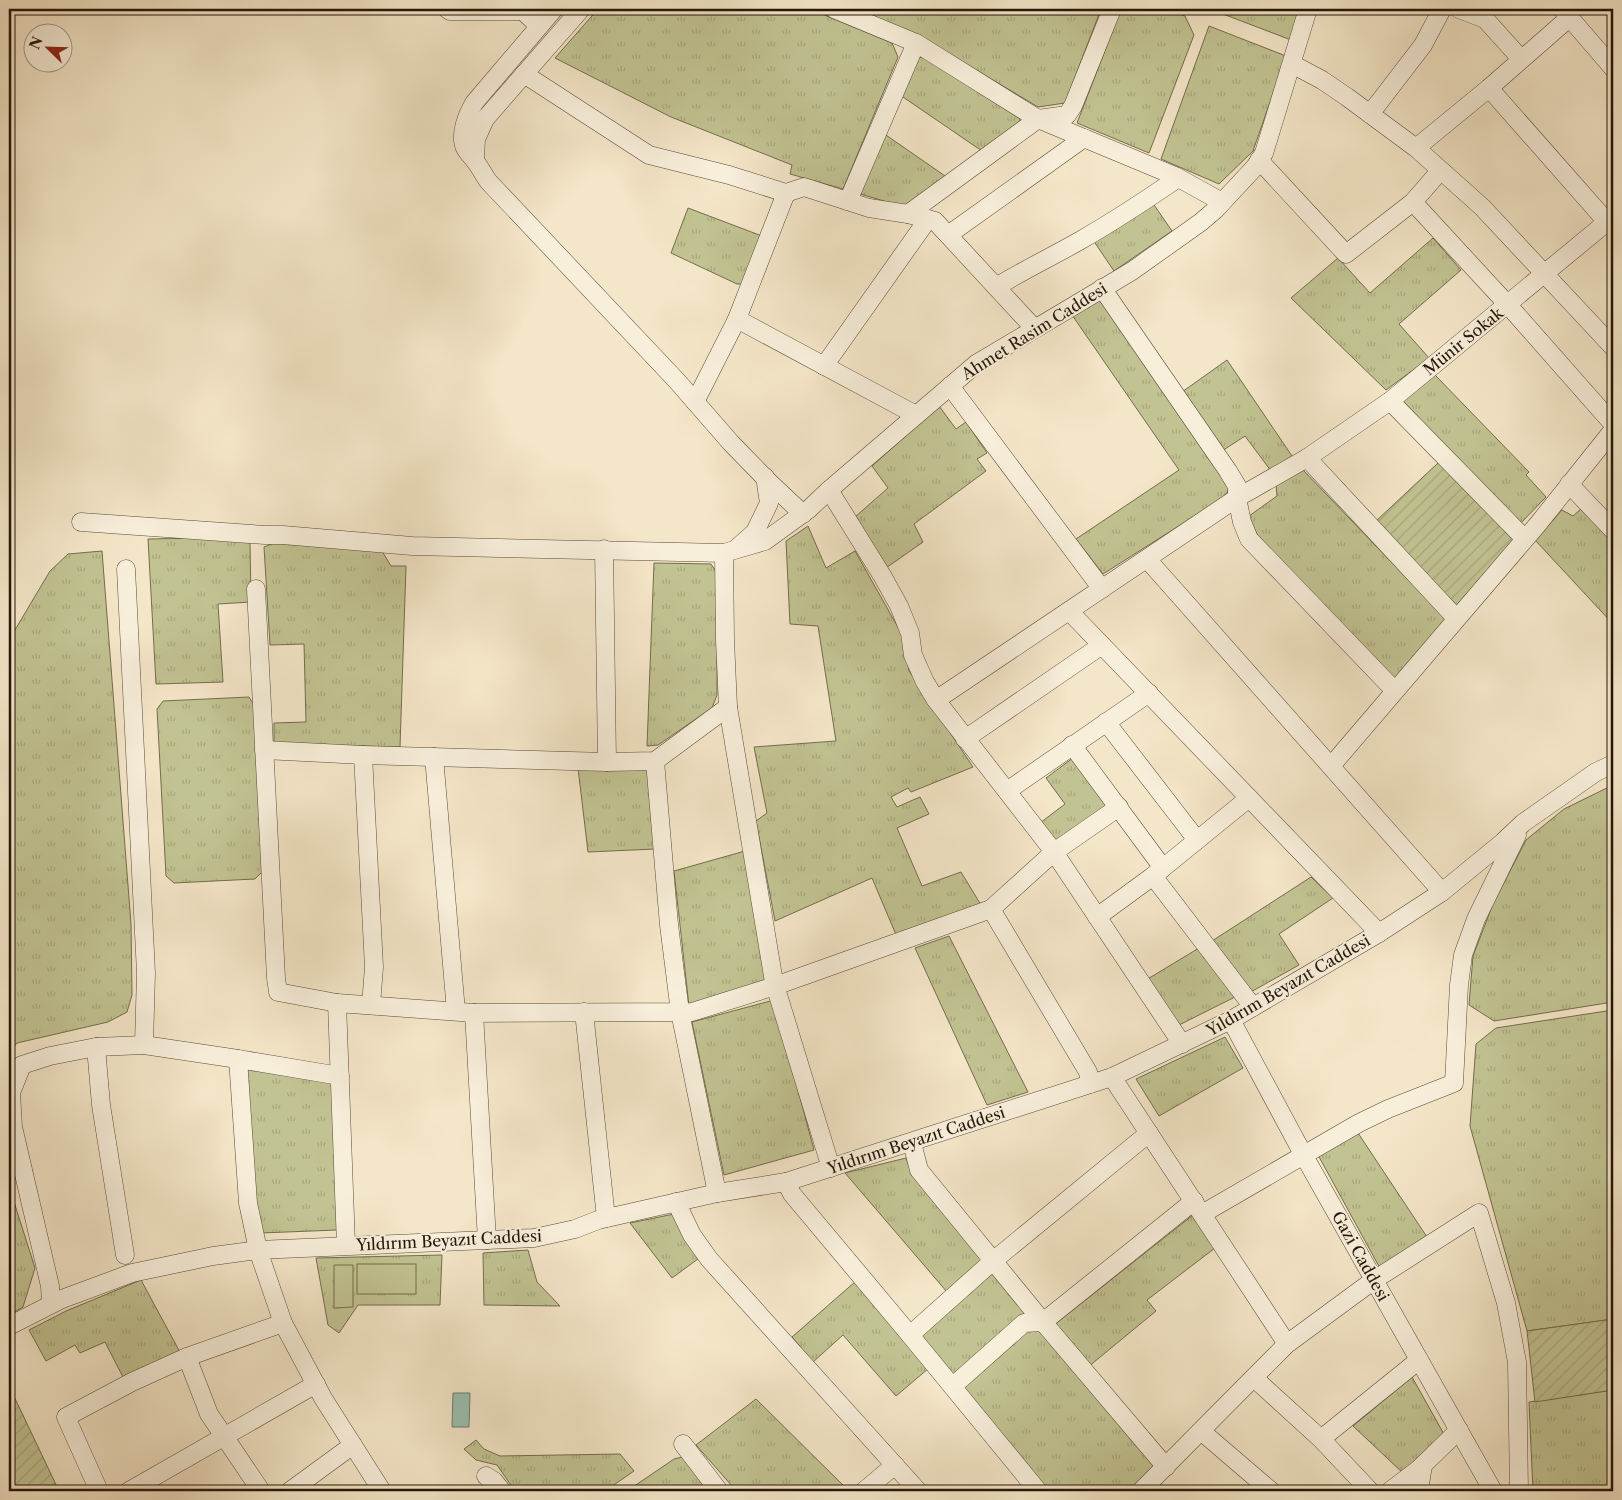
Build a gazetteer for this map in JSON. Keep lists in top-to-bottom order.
{
  "streets": {
    "street": [
      "Ahmet Rasim Caddesi",
      "Münir Sokak",
      "Yıldırım Beyazıt Caddesi",
      "Gazi Caddesi"
    ]
  },
  "crossings": [
    ["Yıldırım Beyazıt Caddesi", "Gazi Caddesi"]
  ],
  "north": "top left"
}
